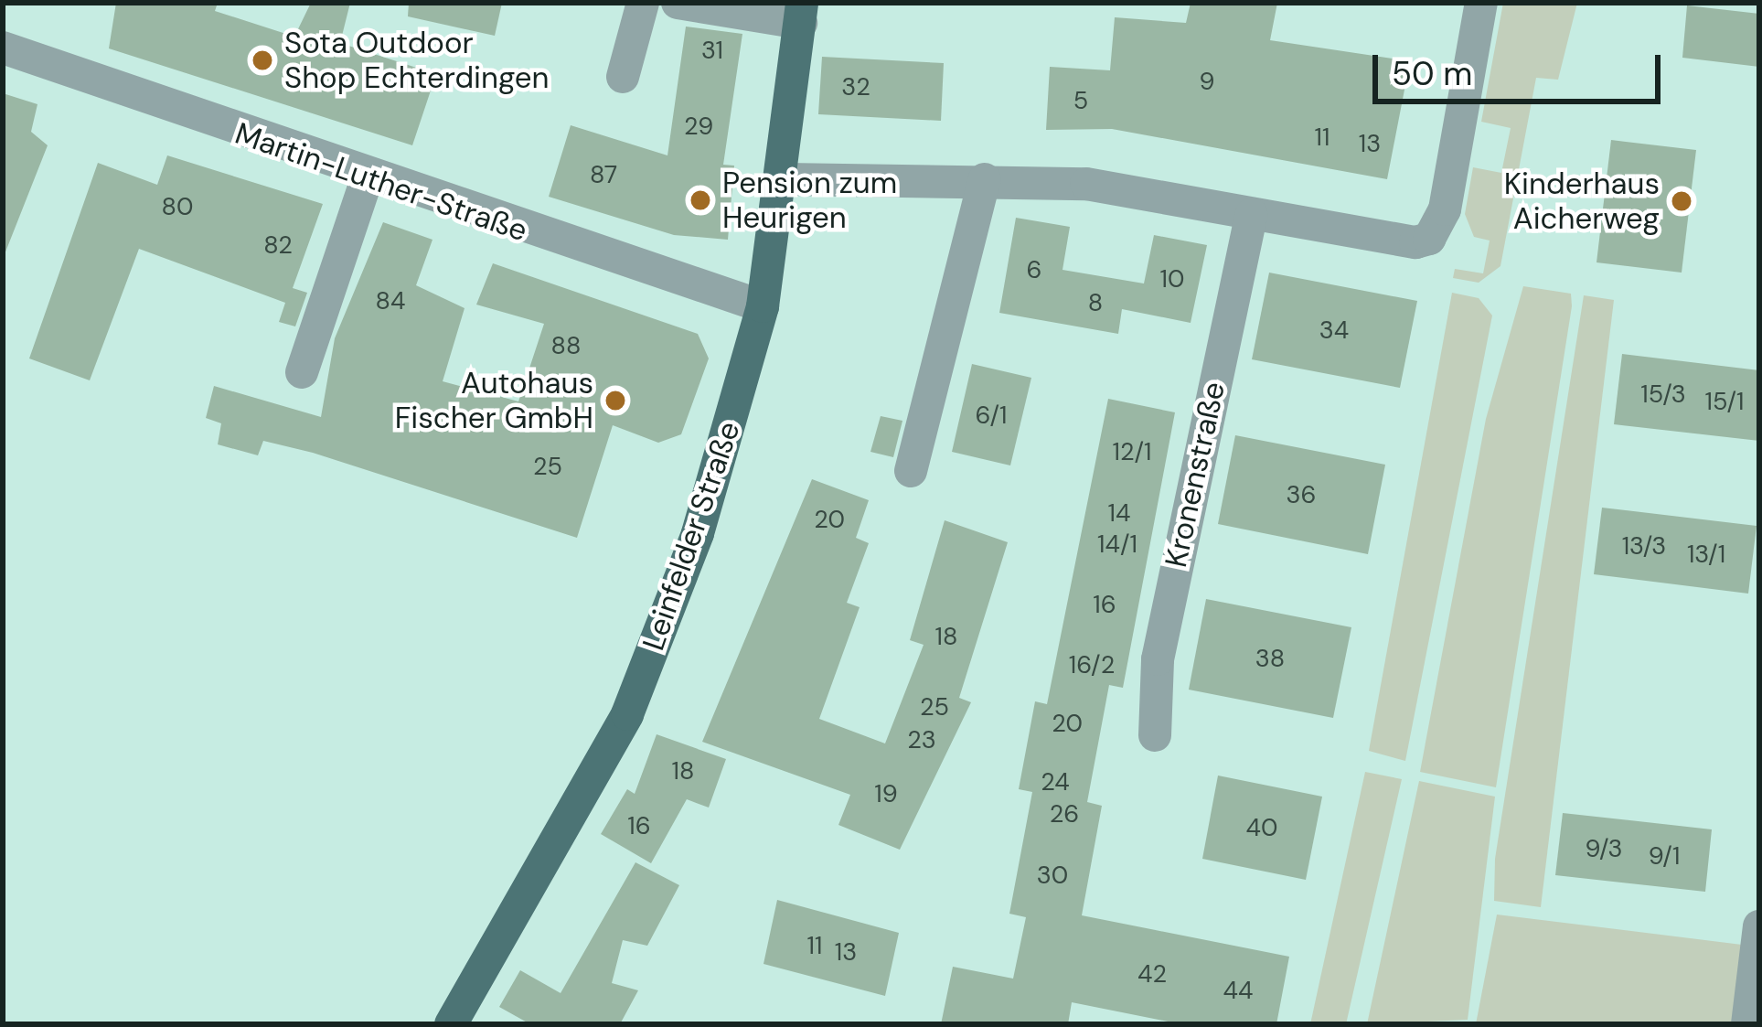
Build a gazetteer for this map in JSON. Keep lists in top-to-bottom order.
{
  "streets": {
    "main road": ["Leinfelder Straße"],
    "street": ["Martin-Luther-Straße", "Kronenstraße"]
  },
  "crossings": [
    ["Martin-Luther-Straße", "Leinfelder Straße"]
  ],
  "places": [
    "Sota Outdoor Shop Echterdingen",
    "Pension zum Heurigen",
    "Kinderhaus Aicherweg",
    "Autohaus Fischer GmbH"
  ],
  "house_numbers": [
    "31",
    "9",
    "32",
    "5",
    "29",
    "11",
    "13",
    "87",
    "80",
    "82",
    "6",
    "10",
    "84",
    "8",
    "34",
    "88",
    "15/3",
    "15/1",
    "6/1",
    "12/1",
    "25",
    "36",
    "14",
    "20",
    "14/1",
    "13/3",
    "13/1",
    "16",
    "18",
    "38",
    "16/2",
    "25",
    "20",
    "23",
    "18",
    "24",
    "19",
    "26",
    "16",
    "40",
    "9/3",
    "9/1",
    "30",
    "11",
    "13",
    "42",
    "44"
  ],
  "scale_bar": "50 m"
}
